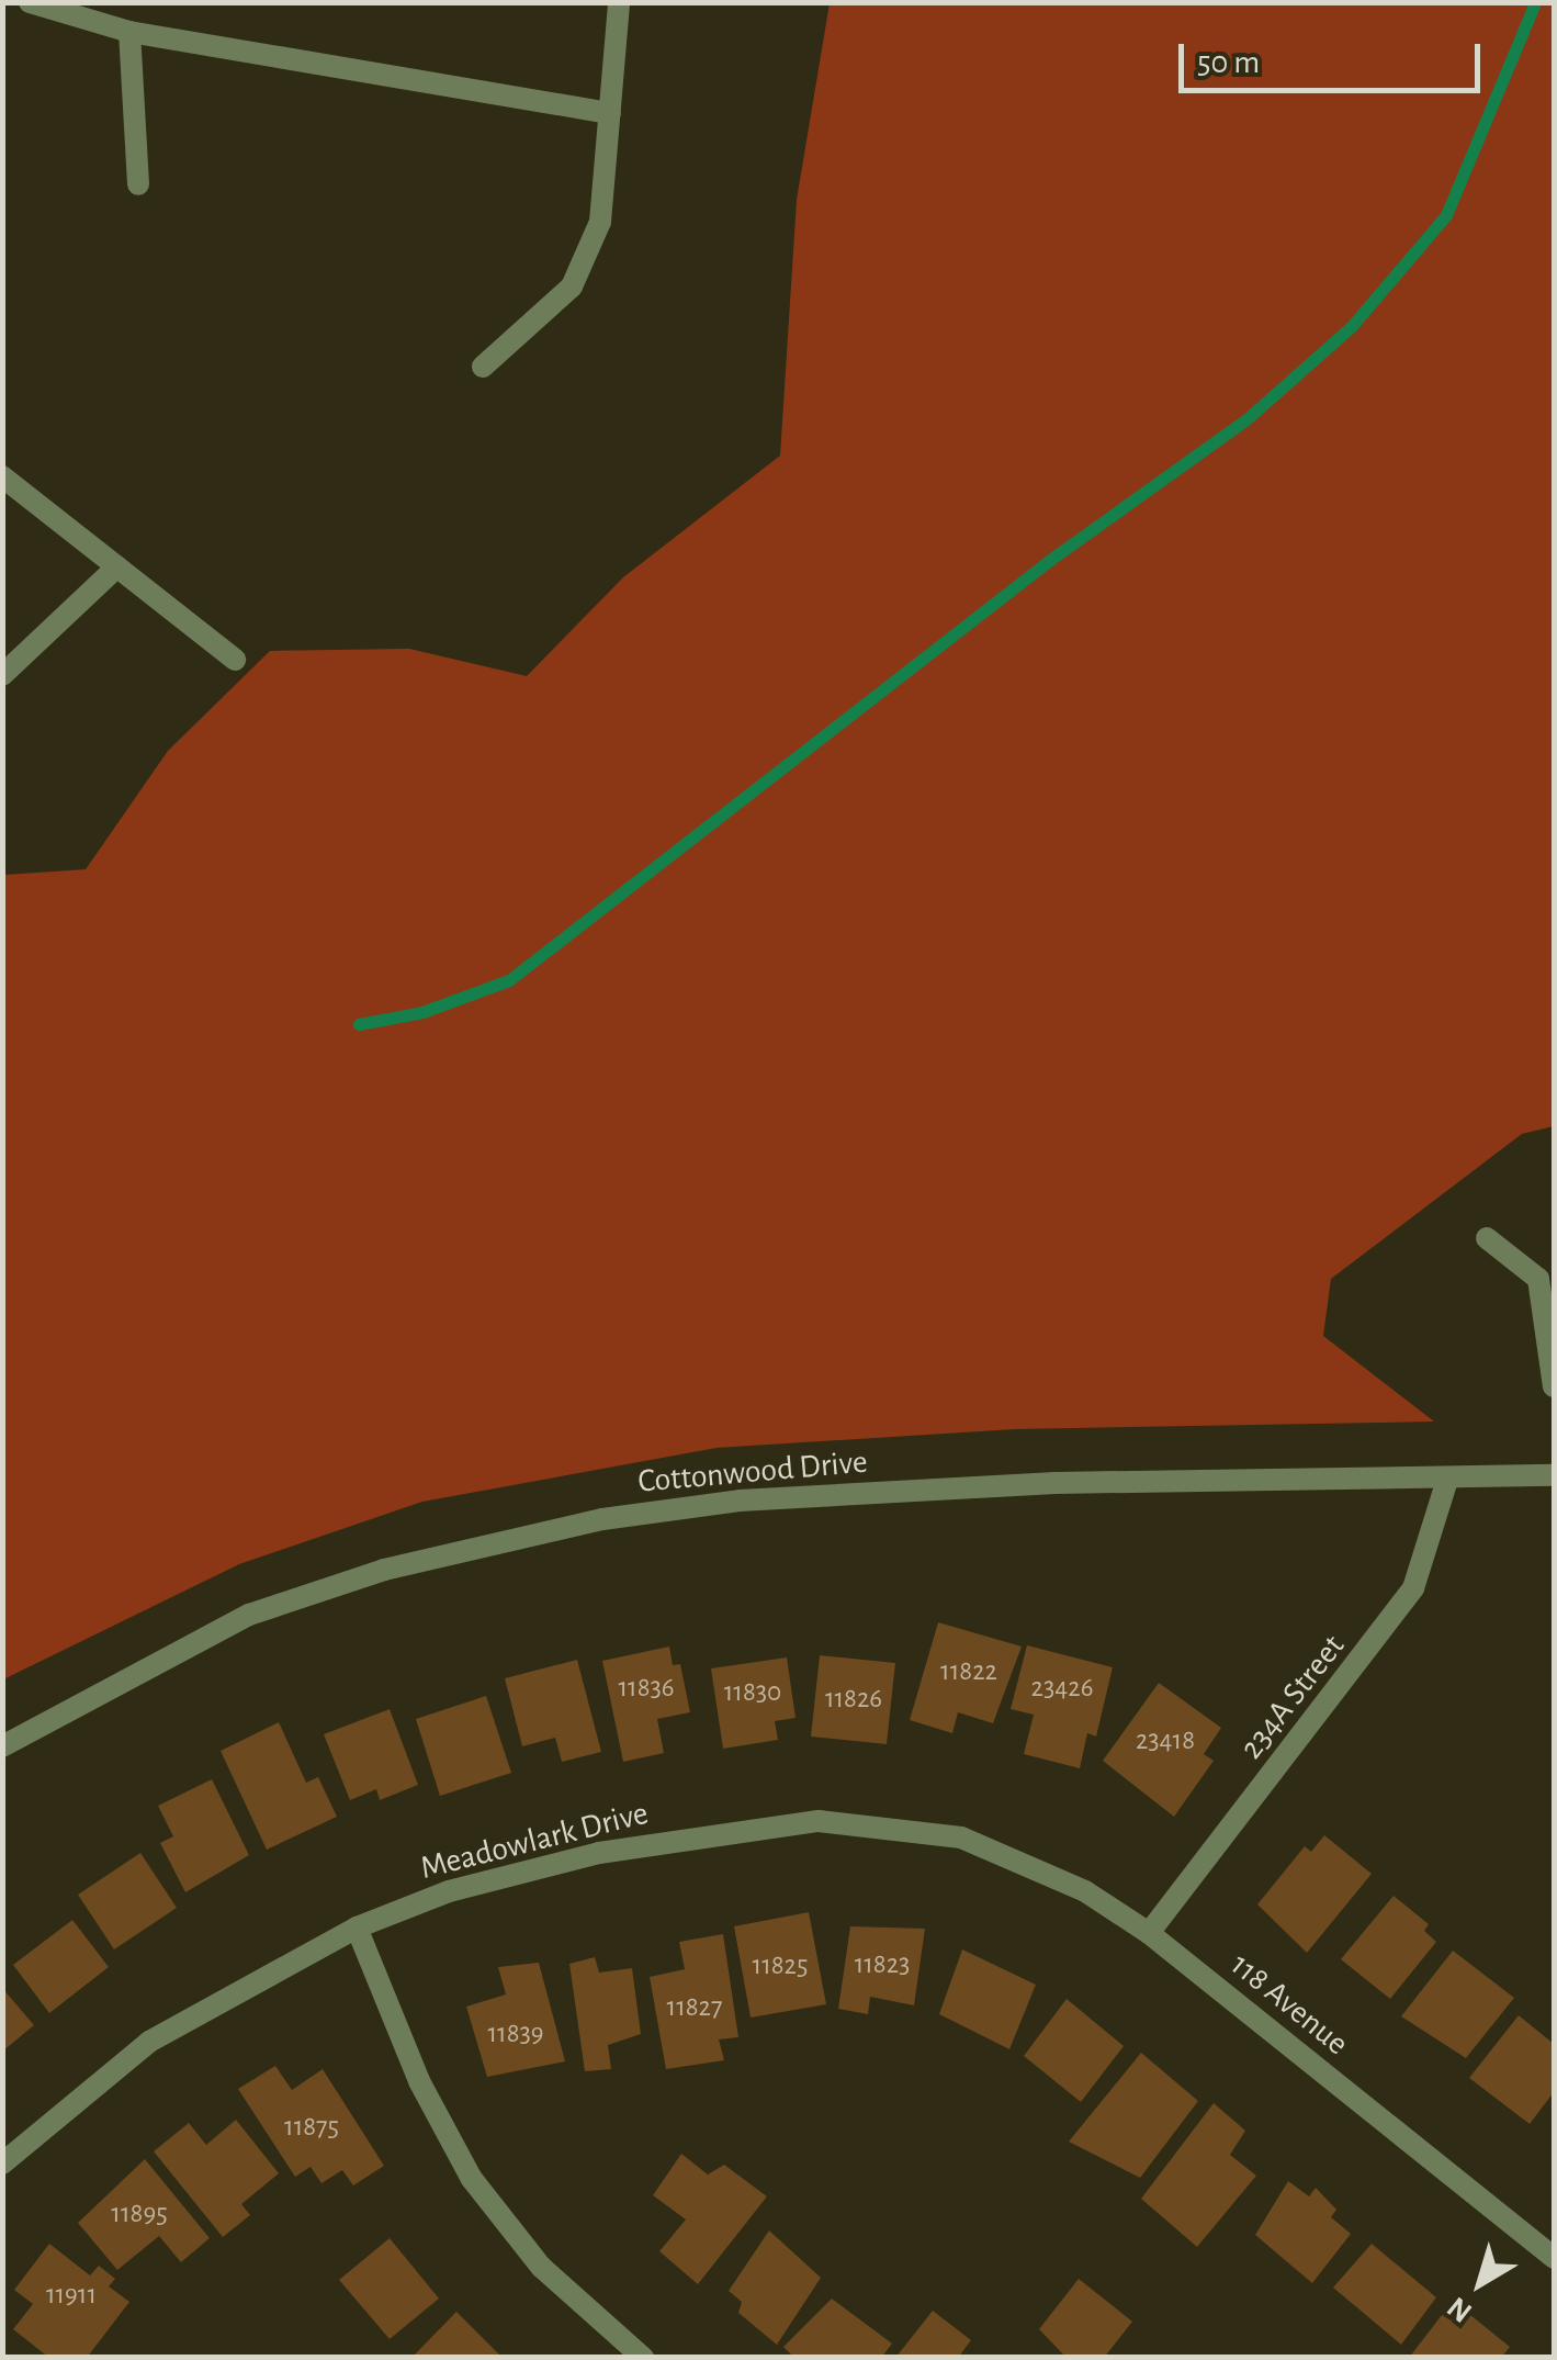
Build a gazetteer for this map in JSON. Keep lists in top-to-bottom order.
{
  "streets": {
    "street": [
      "Cottonwood Drive",
      "234A Street",
      "Meadowlark Drive",
      "118 Avenue"
    ]
  },
  "crossings": [
    ["Cottonwood Drive", "234A Street"],
    ["234A Street", "118 Avenue"],
    ["Meadowlark Drive", "118 Avenue"]
  ],
  "house_numbers": [
    "11822",
    "11836",
    "23426",
    "11830",
    "11826",
    "23418",
    "11823",
    "11825",
    "11827",
    "11839",
    "11875",
    "11895",
    "11911"
  ],
  "scale_bar": "50 m",
  "north": "bottom left"
}
